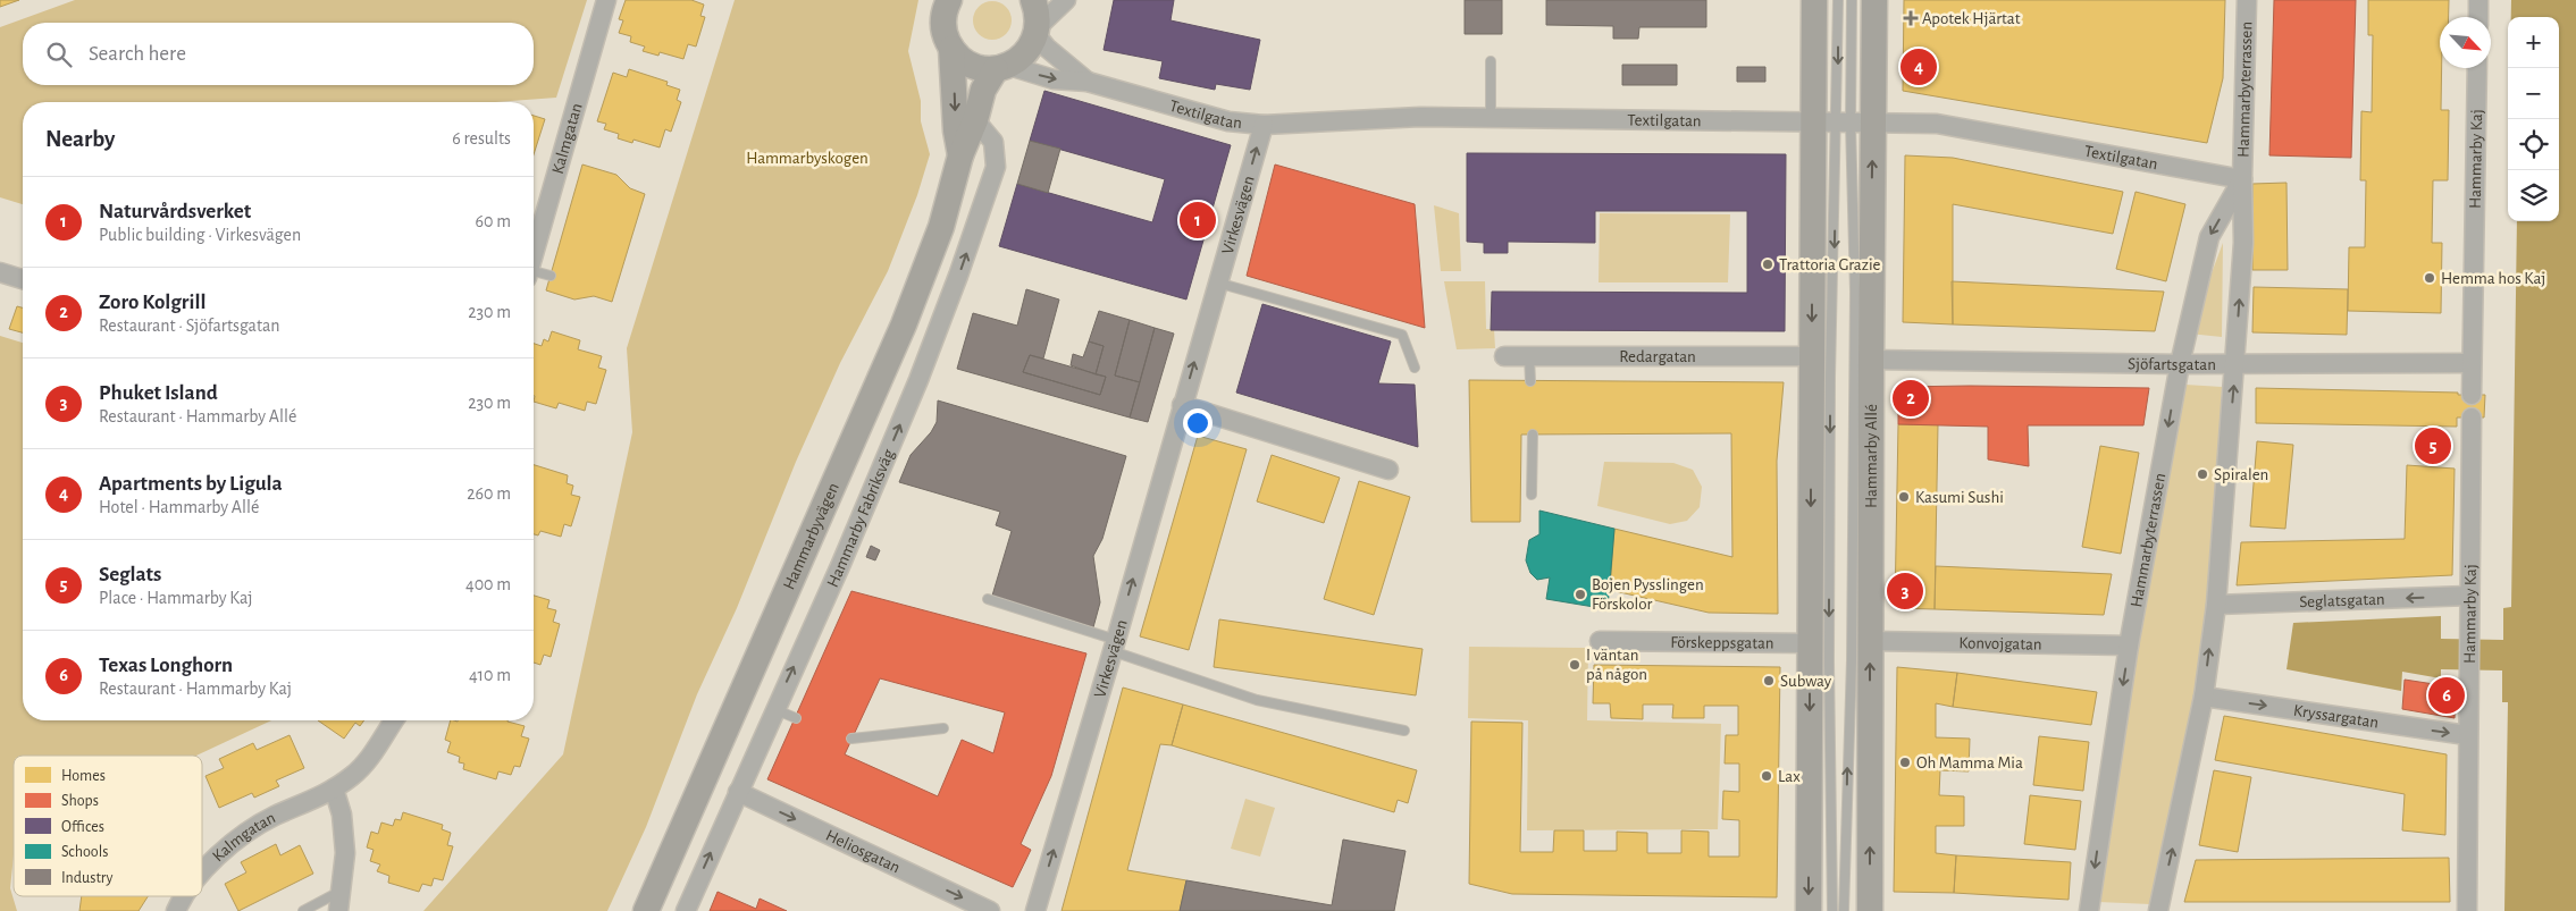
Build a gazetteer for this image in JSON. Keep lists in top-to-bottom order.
{
  "streets": {
    "street": [
      "Hammarbyterrassen",
      "Textilgatan",
      "Kalmgatan",
      "Hammarby Kaj",
      "Virkesvägen",
      "Redargatan",
      "Sjöfartsgatan",
      "Hammarby Allé",
      "Hammarby Fabriksväg",
      "Hammarbyvägen",
      "Seglatsgatan",
      "Förskeppsgatan",
      "Konvojgatan",
      "Kryssargatan",
      "Heliosgatan"
    ]
  },
  "crossings": [
    ["Hammarbyterrassen", "Textilgatan"],
    ["Hammarbyterrassen", "Sjöfartsgatan"],
    ["Hammarbyterrassen", "Seglatsgatan"],
    ["Hammarbyterrassen", "Konvojgatan"],
    ["Hammarbyterrassen", "Kryssargatan"],
    ["Textilgatan", "Virkesvägen"],
    ["Textilgatan", "Hammarby Allé"],
    ["Textilgatan", "Hammarbyvägen"],
    ["Hammarby Kaj", "Sjöfartsgatan"],
    ["Hammarby Kaj", "Seglatsgatan"],
    ["Hammarby Kaj", "Kryssargatan"],
    ["Redargatan", "Hammarby Allé"],
    ["Sjöfartsgatan", "Hammarby Allé"],
    ["Hammarby Allé", "Förskeppsgatan"],
    ["Hammarby Allé", "Konvojgatan"],
    ["Hammarby Fabriksväg", "Hammarbyvägen"],
    ["Hammarby Fabriksväg", "Heliosgatan"]
  ],
  "one_way": [
    "Virkesvägen",
    "Hammarby Fabriksväg",
    "Seglatsgatan",
    "Kryssargatan",
    "Heliosgatan"
  ],
  "parks": ["Hammarbyskogen"],
  "places": {
    "health": ["Apotek Hjärtat"],
    "other": [
      "Trattoria Grazie",
      "Hemma hos Kaj",
      "Spiralen",
      "Kasumi Sushi",
      "Bojen Pysslingen Förskolor",
      "I väntan på någon",
      "Subway",
      "Oh Mamma Mia",
      "Lax"
    ]
  },
  "legend": [
    "Homes",
    "Shops",
    "Offices",
    "Schools",
    "Industry"
  ],
  "north": "bottom right",
  "page": {
    "map_buttons": ["+", "−"],
    "search": "Search here",
    "pins": [
      "4",
      "1",
      "2",
      "5",
      "3",
      "6"
    ],
    "heading": ["Nearby", "6 results"],
    "list": [
      {
        "mark": "1",
        "name": "Naturvårdsverket",
        "note": "Public building · Virkesvägen",
        "value": "60 m"
      },
      {
        "mark": "2",
        "name": "Zoro Kolgrill",
        "note": "Restaurant · Sjöfartsgatan",
        "value": "230 m"
      },
      {
        "mark": "3",
        "name": "Phuket Island",
        "note": "Restaurant · Hammarby Allé",
        "value": "230 m"
      },
      {
        "mark": "4",
        "name": "Apartments by Ligula",
        "note": "Hotel · Hammarby Allé",
        "value": "260 m"
      },
      {
        "mark": "5",
        "name": "Seglats",
        "note": "Place · Hammarby Kaj",
        "value": "400 m"
      },
      {
        "mark": "6",
        "name": "Texas Longhorn",
        "note": "Restaurant · Hammarby Kaj",
        "value": "410 m"
      }
    ]
  }
}
